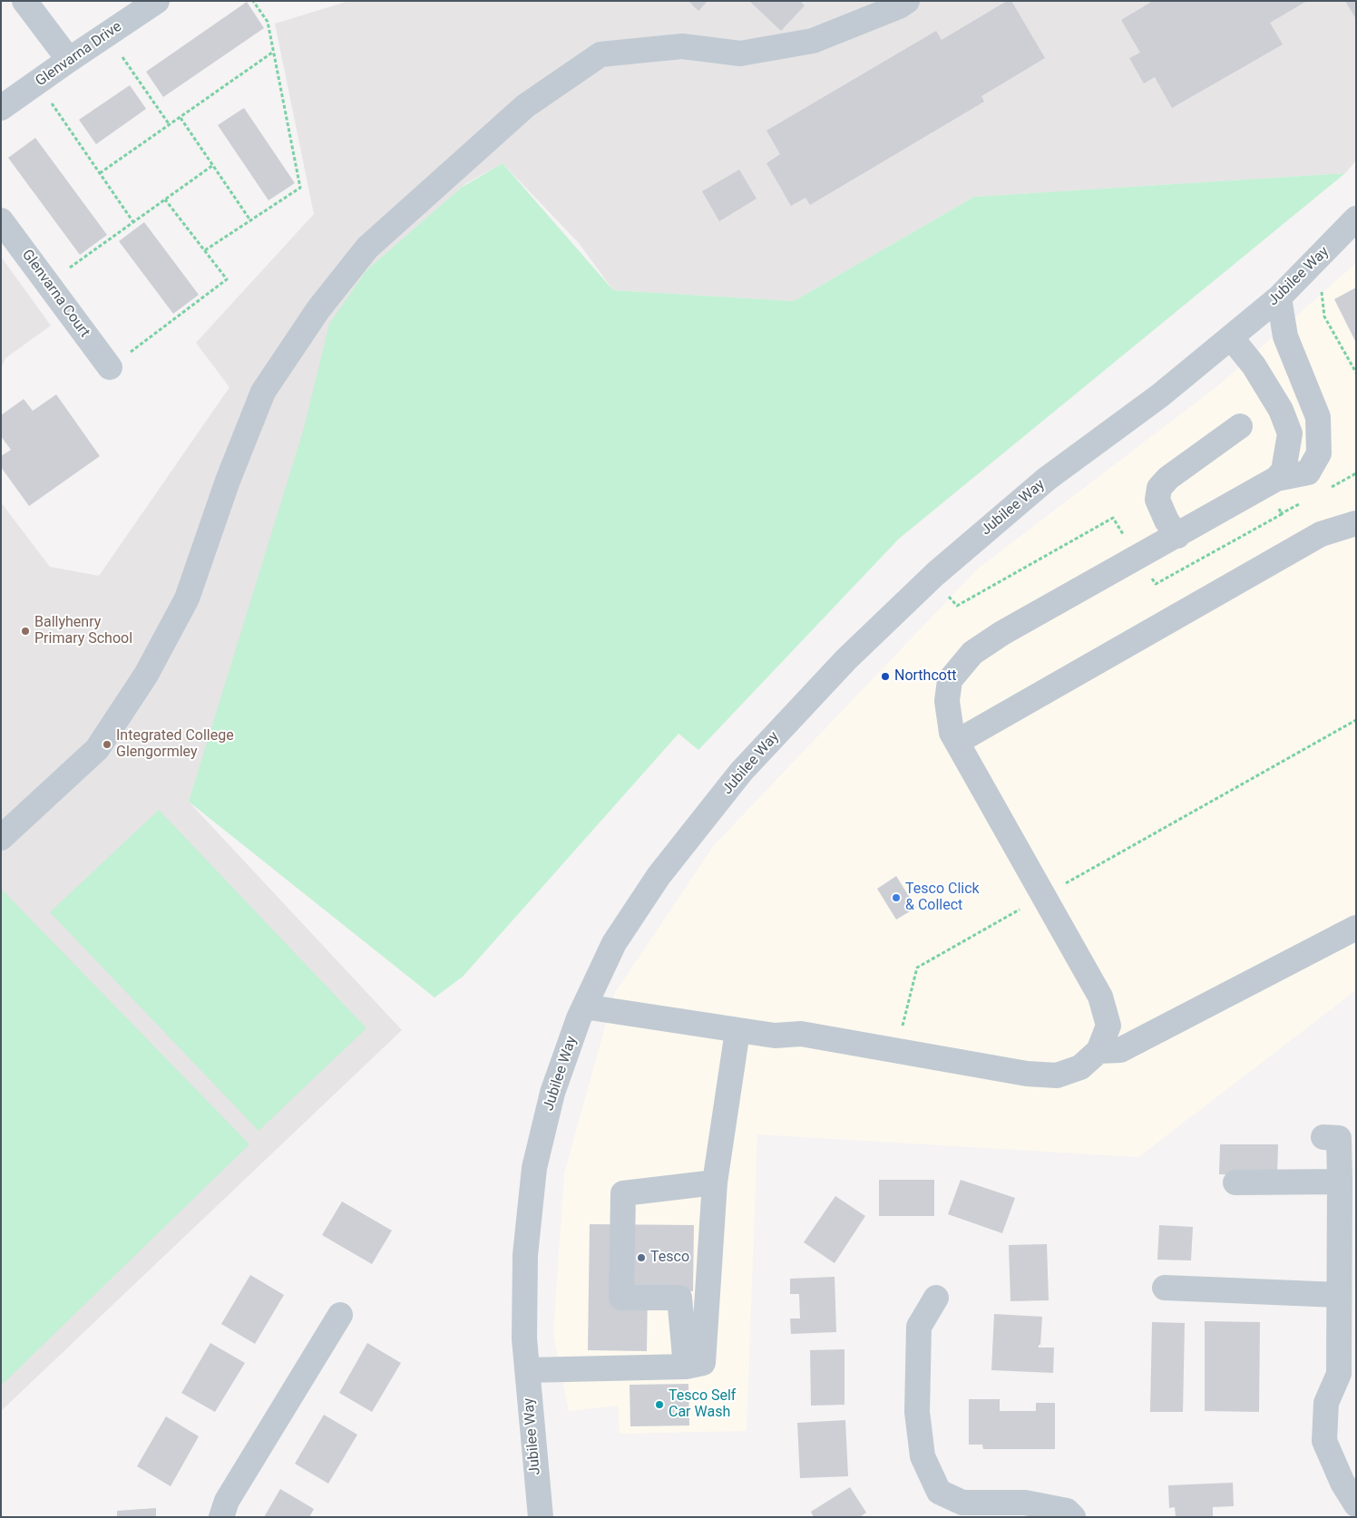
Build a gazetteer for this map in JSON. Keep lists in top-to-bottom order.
{
  "streets": {
    "street": ["Glenvarna Drive", "Jubilee Way", "Glenvarna Court"]
  },
  "places": [
    "Ballyhenry Primary School",
    "Northcott",
    "Integrated College Glengormley",
    "Tesco Click & Collect",
    "Tesco",
    "Tesco Self Car Wash"
  ]
}
